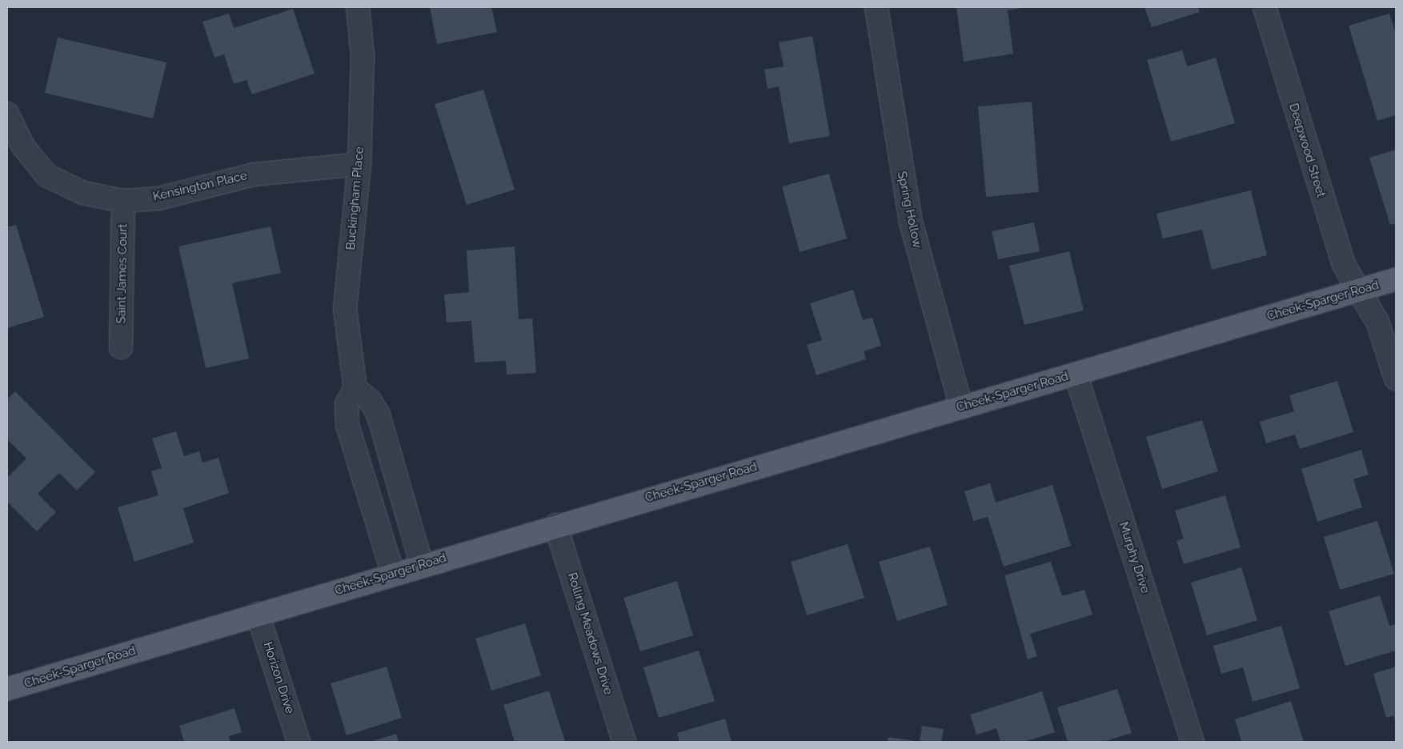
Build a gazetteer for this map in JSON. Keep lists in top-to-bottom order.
{
  "streets": {
    "main road": ["Cheek-Sparger Road"],
    "street": [
      "Deepwood Street",
      "Kensington Place",
      "Buckingham Place",
      "Spring Hollow",
      "Saint James Court",
      "Murphy Drive",
      "Rolling Meadows Drive",
      "Horizon Drive"
    ]
  },
  "crossings": [
    ["Deepwood Street", "Cheek-Sparger Road"],
    ["Kensington Place", "Buckingham Place"],
    ["Kensington Place", "Saint James Court"],
    ["Spring Hollow", "Cheek-Sparger Road"],
    ["Cheek-Sparger Road", "Murphy Drive"],
    ["Cheek-Sparger Road", "Rolling Meadows Drive"],
    ["Cheek-Sparger Road", "Horizon Drive"]
  ]
}
